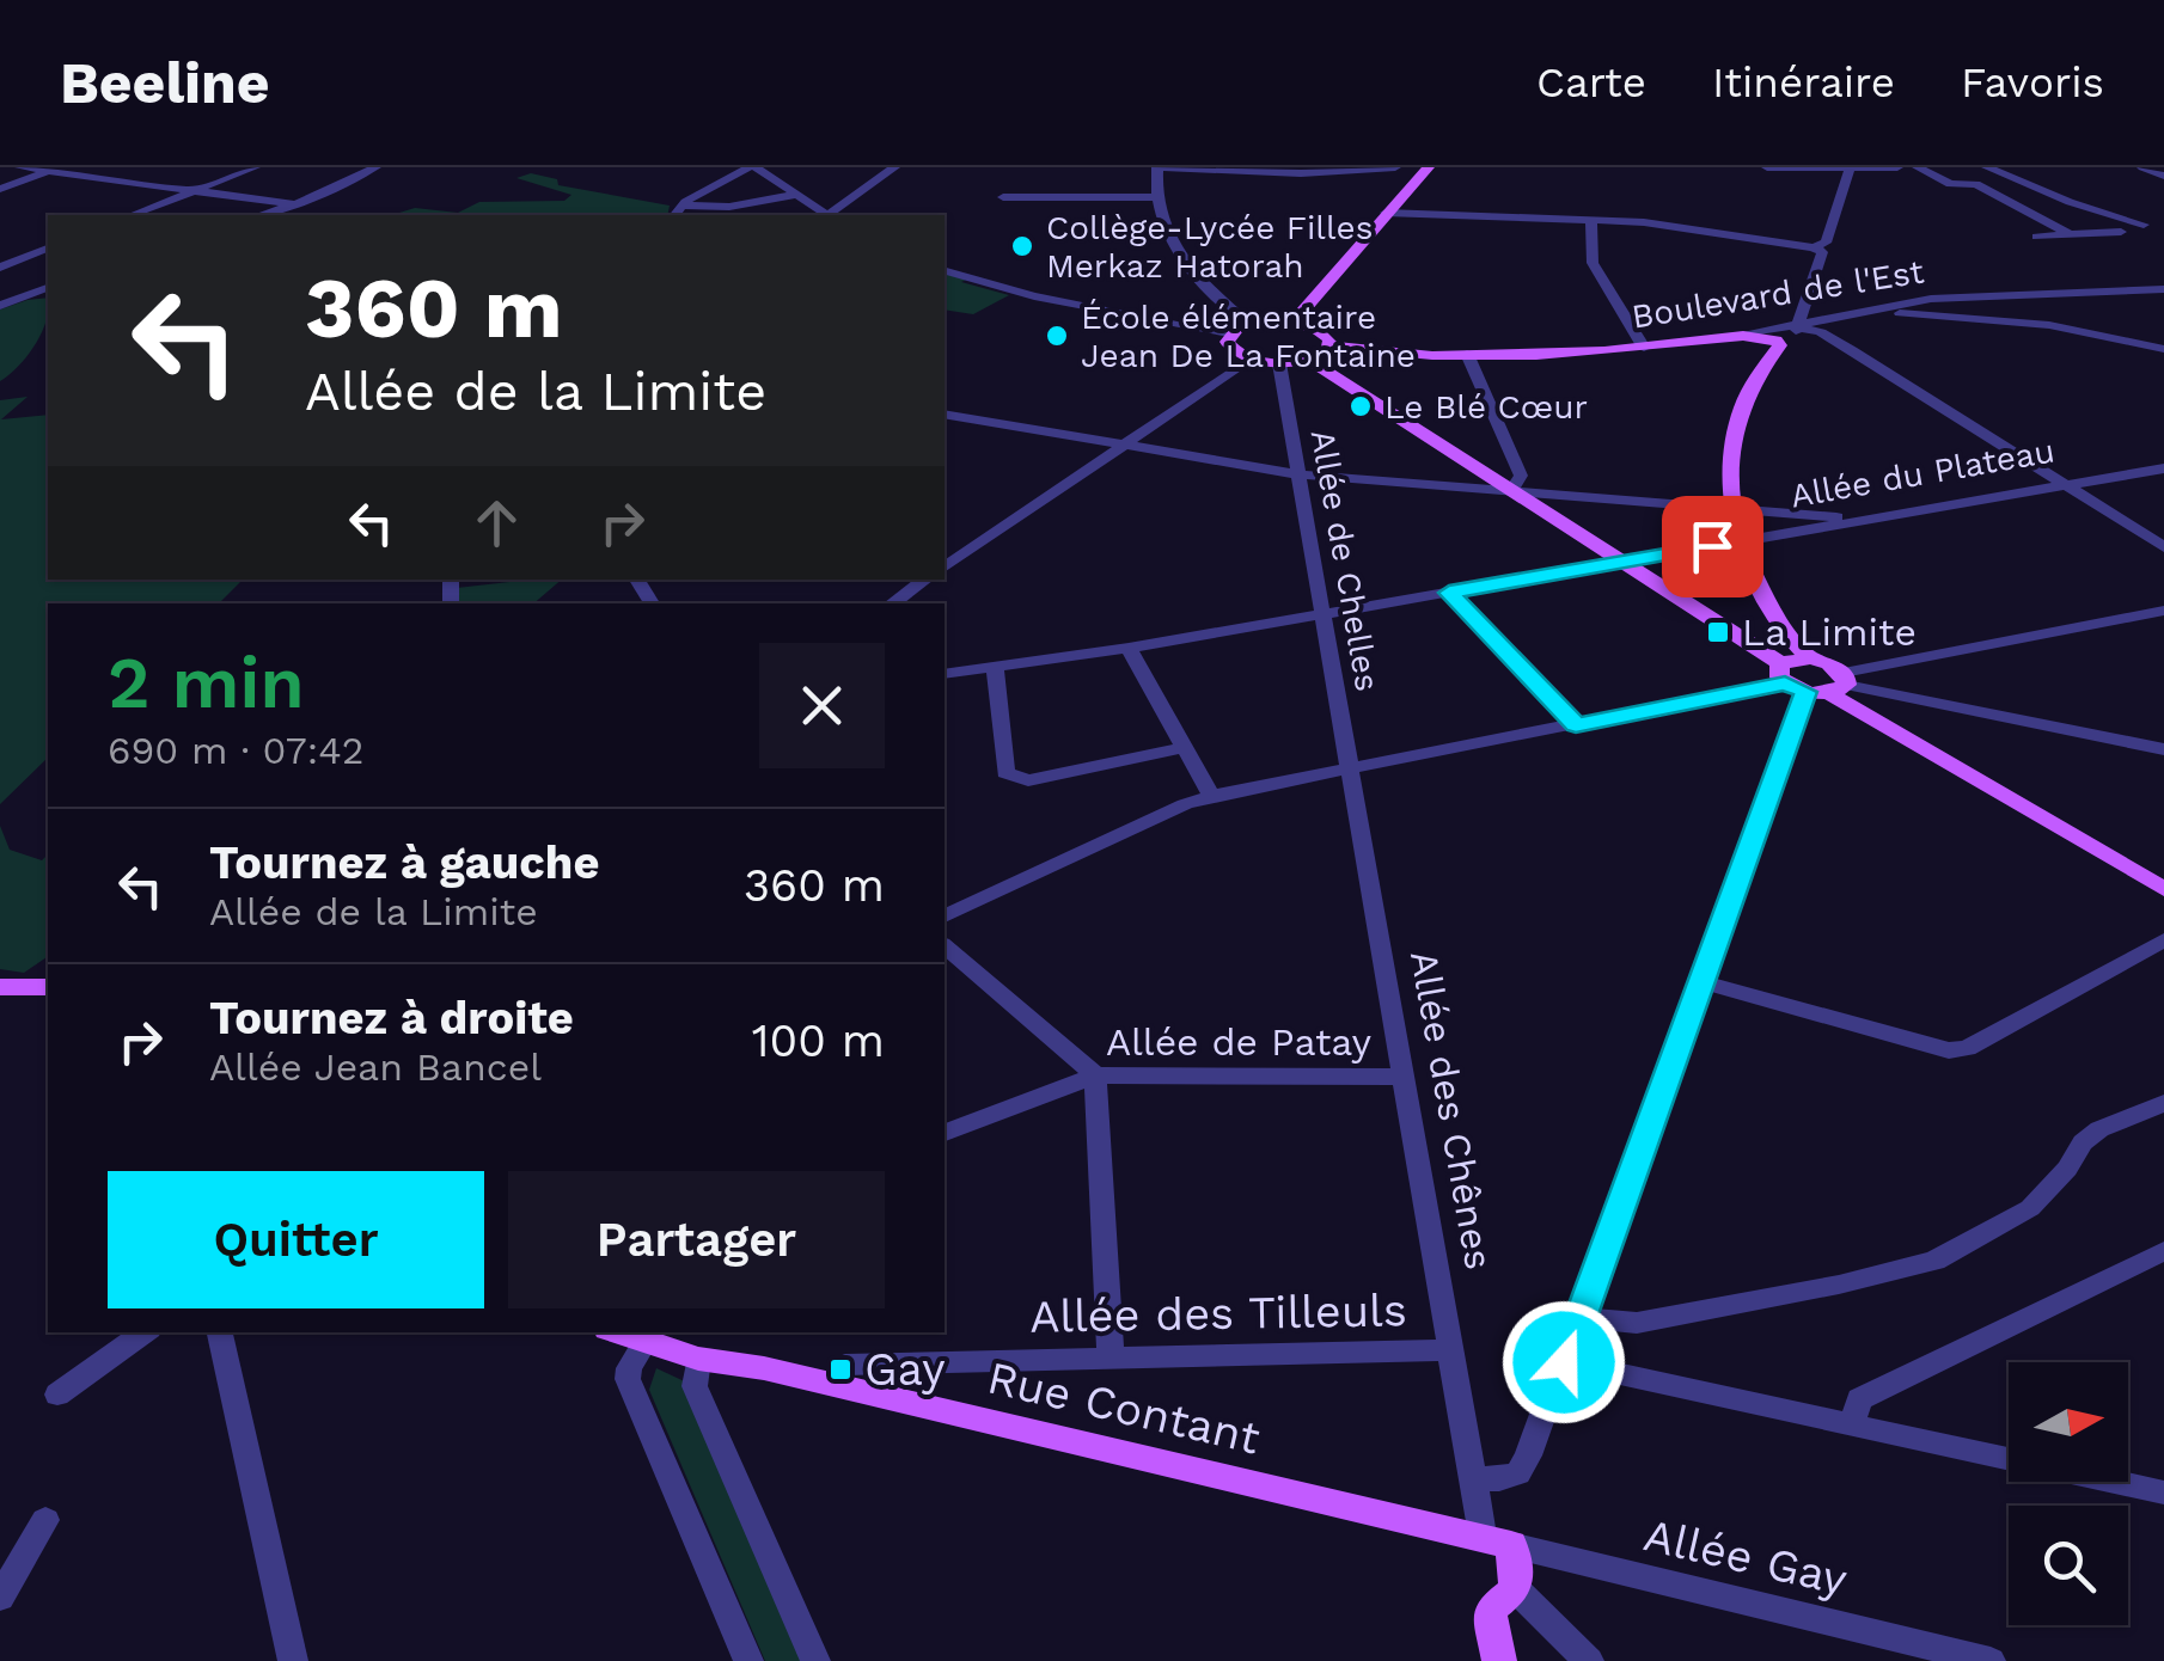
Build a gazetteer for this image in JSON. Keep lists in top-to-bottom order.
{
  "streets": {
    "main road": ["Boulevard de l'Est", "Rue Contant"],
    "street": [
      "Allée du Plateau",
      "Allée de Chelles",
      "Allée de Patay",
      "Allée des Chênes",
      "Allée des Tilleuls",
      "Allée Gay"
    ]
  },
  "crossings": [
    ["Allée du Plateau", "Allée de Chelles"],
    ["Allée de Chelles", "Allée des Chênes"],
    ["Allée de Patay", "Allée des Chênes"],
    ["Allée des Chênes", "Allée des Tilleuls"],
    ["Allée des Chênes", "Rue Contant"],
    ["Allée des Chênes", "Allée Gay"],
    ["Rue Contant", "Allée Gay"]
  ],
  "places": {
    "other": ["Collège-Lycée Filles Merkaz Hatorah", "École élémentaire Jean De La Fontaine", "Le Blé Cœur"],
    "transit": ["La Limite", "Gay"]
  },
  "north": "right",
  "page": {
    "header": "Beeline",
    "nav": ["Carte", "Itinéraire", "Favoris"],
    "turn": ["360 m", "Allée de la Limite"],
    "heading": ["2 min", "690 m · 07:42"],
    "list": [
      {
        "name": "Tournez à gauche",
        "note": "Allée de la Limite",
        "value": "360 m"
      },
      {
        "name": "Tournez à droite",
        "note": "Allée Jean Bancel",
        "value": "100 m"
      }
    ],
    "buttons": ["Quitter", "Partager"]
  }
}
